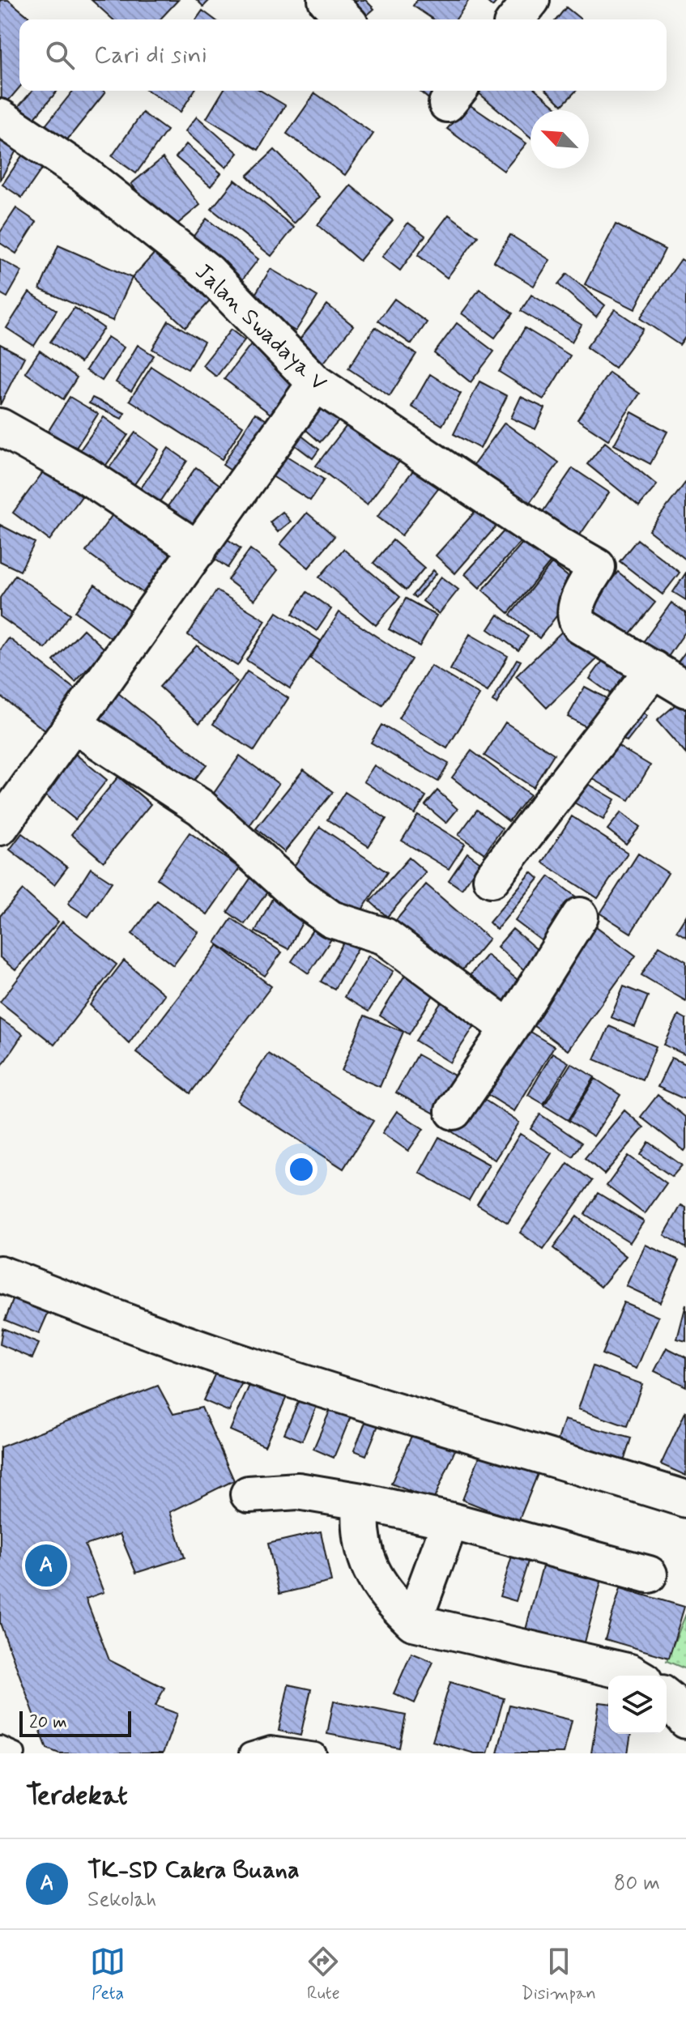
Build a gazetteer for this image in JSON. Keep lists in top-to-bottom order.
{
  "streets": {
    "street": ["Jalan Swadaya V"]
  },
  "scale_bar": "20 m",
  "north": "top left",
  "page": {
    "search": "Cari di sini",
    "pins": "A",
    "scale": "20 m",
    "heading": "Terdekat",
    "list": [
      {
        "mark": "A",
        "name": "TK-SD Cakra Buana",
        "note": "Sekolah",
        "value": "80 m"
      }
    ],
    "nav": ["Peta", "Rute", "Disimpan"]
  }
}
